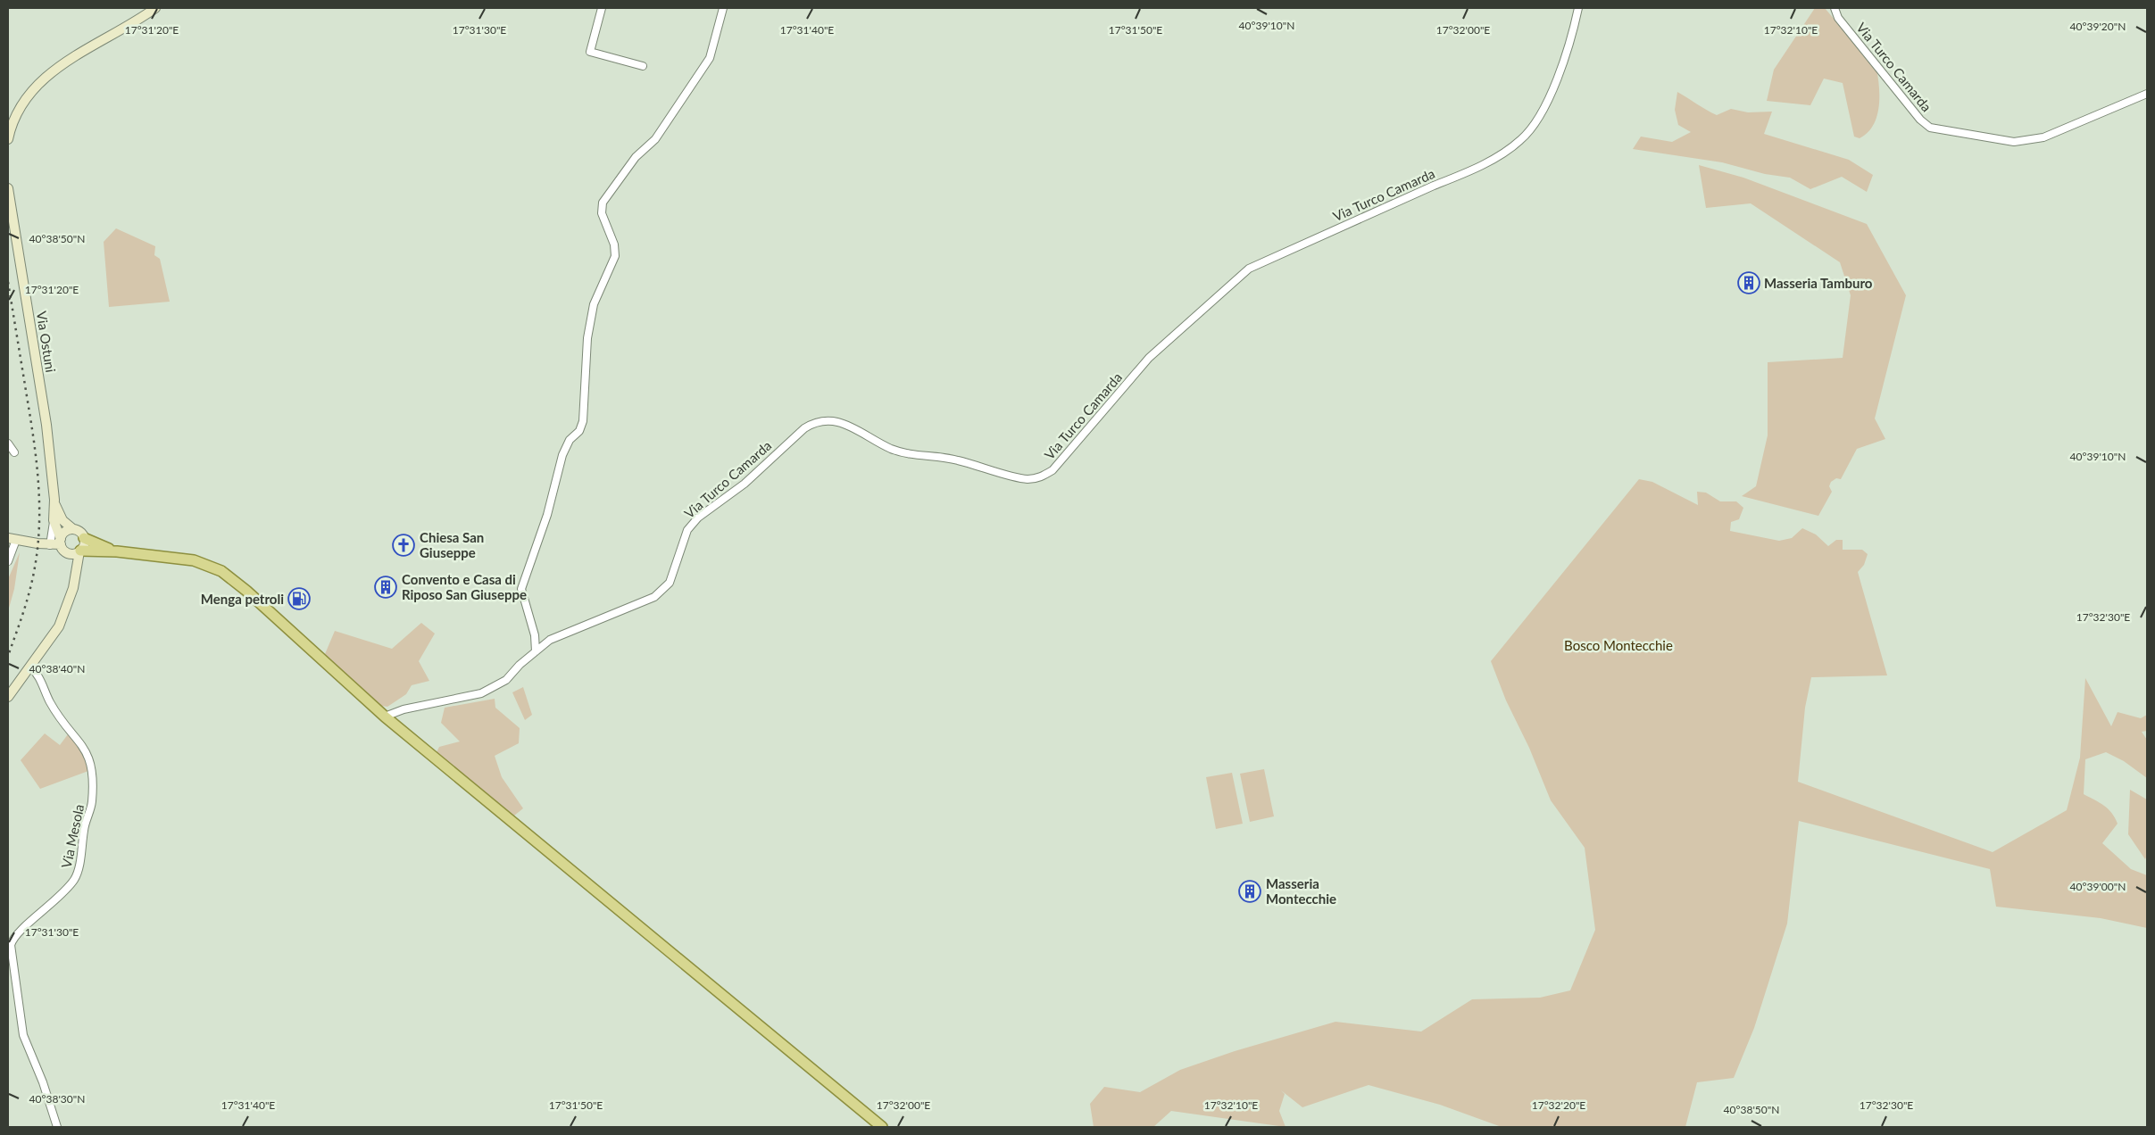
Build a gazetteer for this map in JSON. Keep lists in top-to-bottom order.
{
  "streets": {
    "main road": ["Via Ostuni"],
    "street": ["Via Turco Camarda", "Via Mesola"]
  },
  "parks": ["Bosco Montecchie"],
  "places": {
    "building": ["Masseria Tamburo", "Convento e Casa di Riposo San Giuseppe", "Masseria Montecchie"],
    "church": ["Chiesa San Giuseppe"],
    "fuel station": ["Menga petroli"]
  },
  "coordinates": [
    "40°39'10\"N",
    "40°39'20\"N",
    "17°31'20\"E",
    "17°31'30\"E",
    "17°31'40\"E",
    "17°31'50\"E",
    "17°32'00\"E",
    "17°32'10\"E",
    "40°38'50\"N",
    "17°32'30\"E",
    "40°38'40\"N",
    "40°39'00\"N",
    "40°38'30\"N",
    "17°32'20\"E"
  ]
}
